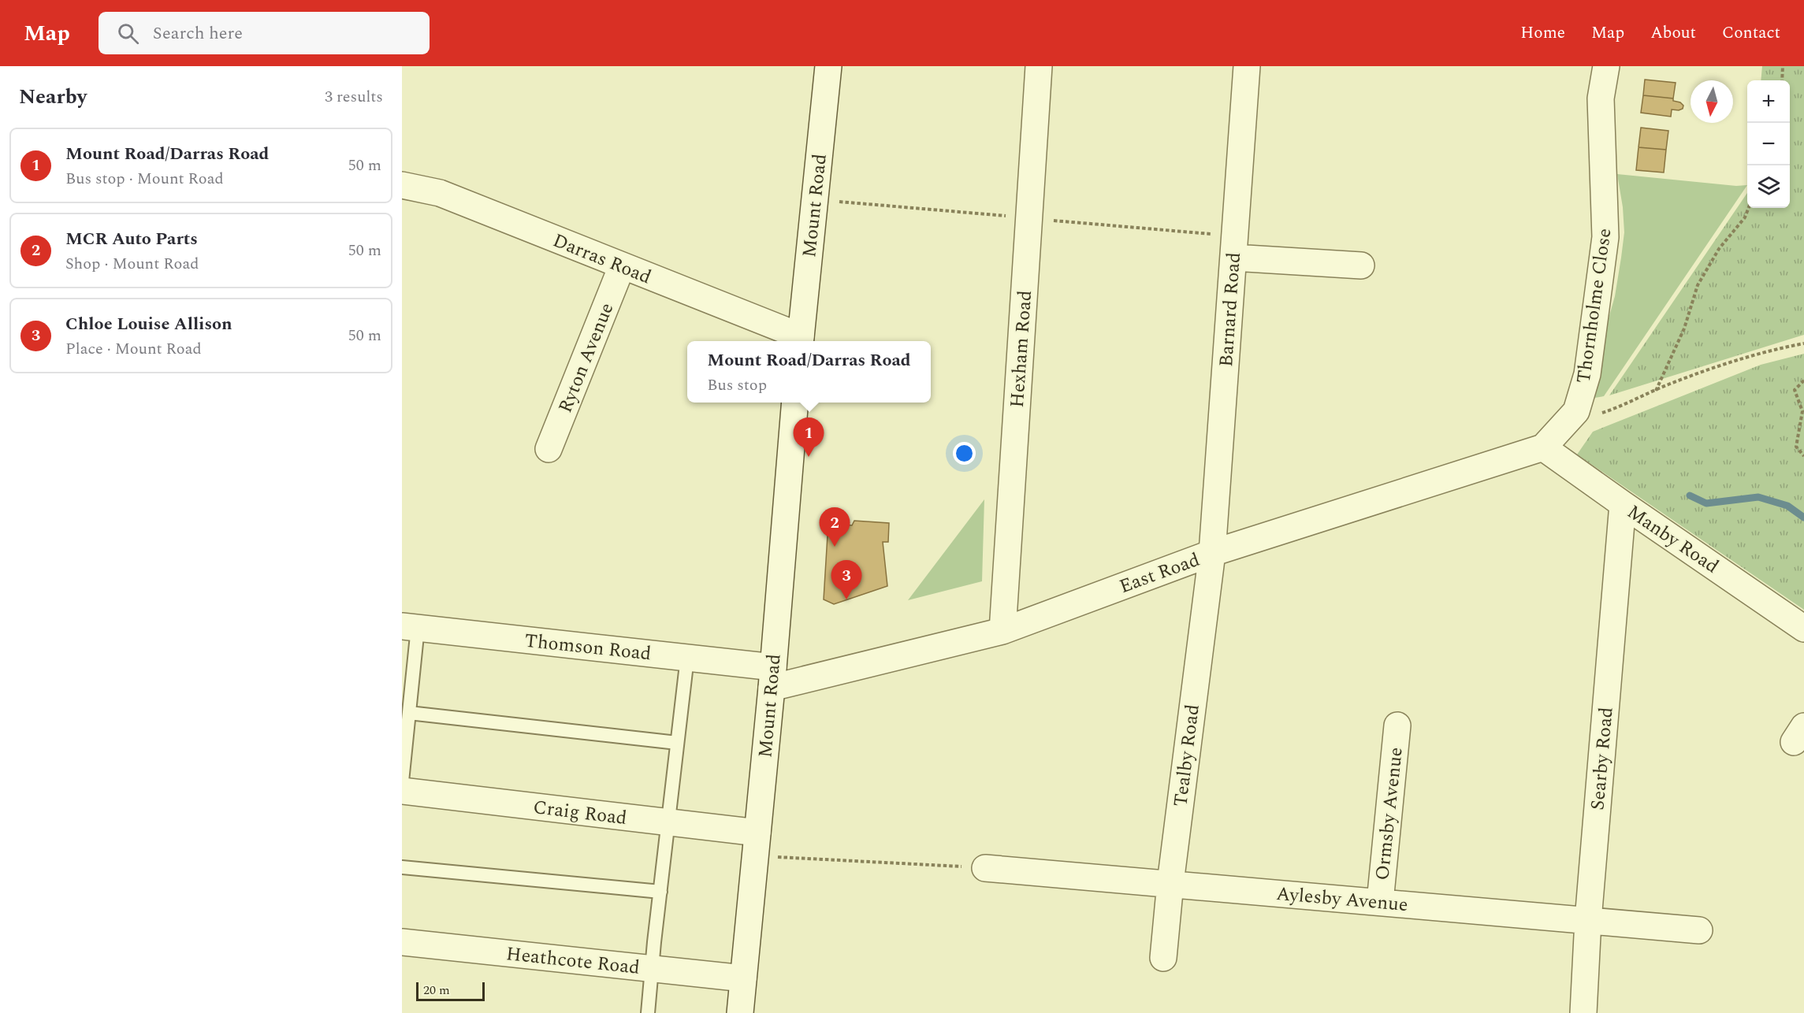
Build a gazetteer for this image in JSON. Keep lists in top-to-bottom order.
{
  "streets": {
    "street": [
      "Mount Road",
      "Darras Road",
      "Thornholme Close",
      "Barnard Road",
      "Hexham Road",
      "Ryton Avenue",
      "Manby Road",
      "East Road",
      "Thomson Road",
      "Tealby Road",
      "Searby Road",
      "Craig Road",
      "Ormsby Avenue",
      "Aylesby Avenue",
      "Heathcote Road"
    ]
  },
  "crossings": [
    ["Mount Road", "Darras Road"],
    ["Mount Road", "East Road"],
    ["Mount Road", "Thomson Road"],
    ["Mount Road", "Craig Road"],
    ["Mount Road", "Heathcote Road"],
    ["Darras Road", "Ryton Avenue"],
    ["Thornholme Close", "Manby Road"],
    ["Thornholme Close", "East Road"],
    ["Barnard Road", "East Road"],
    ["Barnard Road", "Tealby Road"],
    ["Hexham Road", "East Road"],
    ["Manby Road", "East Road"],
    ["Manby Road", "Searby Road"],
    ["East Road", "Thomson Road"],
    ["East Road", "Tealby Road"],
    ["Tealby Road", "Aylesby Avenue"],
    ["Searby Road", "Aylesby Avenue"],
    ["Ormsby Avenue", "Aylesby Avenue"]
  ],
  "scale_bar": "20 m",
  "north": "bottom",
  "page": {
    "header": "Map",
    "search": "Search here",
    "nav": [
      "Home",
      "Map",
      "About",
      "Contact"
    ],
    "heading": ["Nearby", "3 results"],
    "map_buttons": ["+", "−"],
    "list": [
      {
        "mark": "1",
        "name": "Mount Road/Darras Road",
        "note": "Bus stop · Mount Road",
        "value": "50 m"
      },
      {
        "mark": "2",
        "name": "MCR Auto Parts",
        "note": "Shop · Mount Road",
        "value": "50 m"
      },
      {
        "mark": "3",
        "name": "Chloe Louise Allison",
        "note": "Place · Mount Road",
        "value": "50 m"
      }
    ],
    "popup": ["Mount Road/Darras Road", "Bus stop"],
    "pins": ["1", "2", "3"],
    "scale": "20 m"
  }
}
